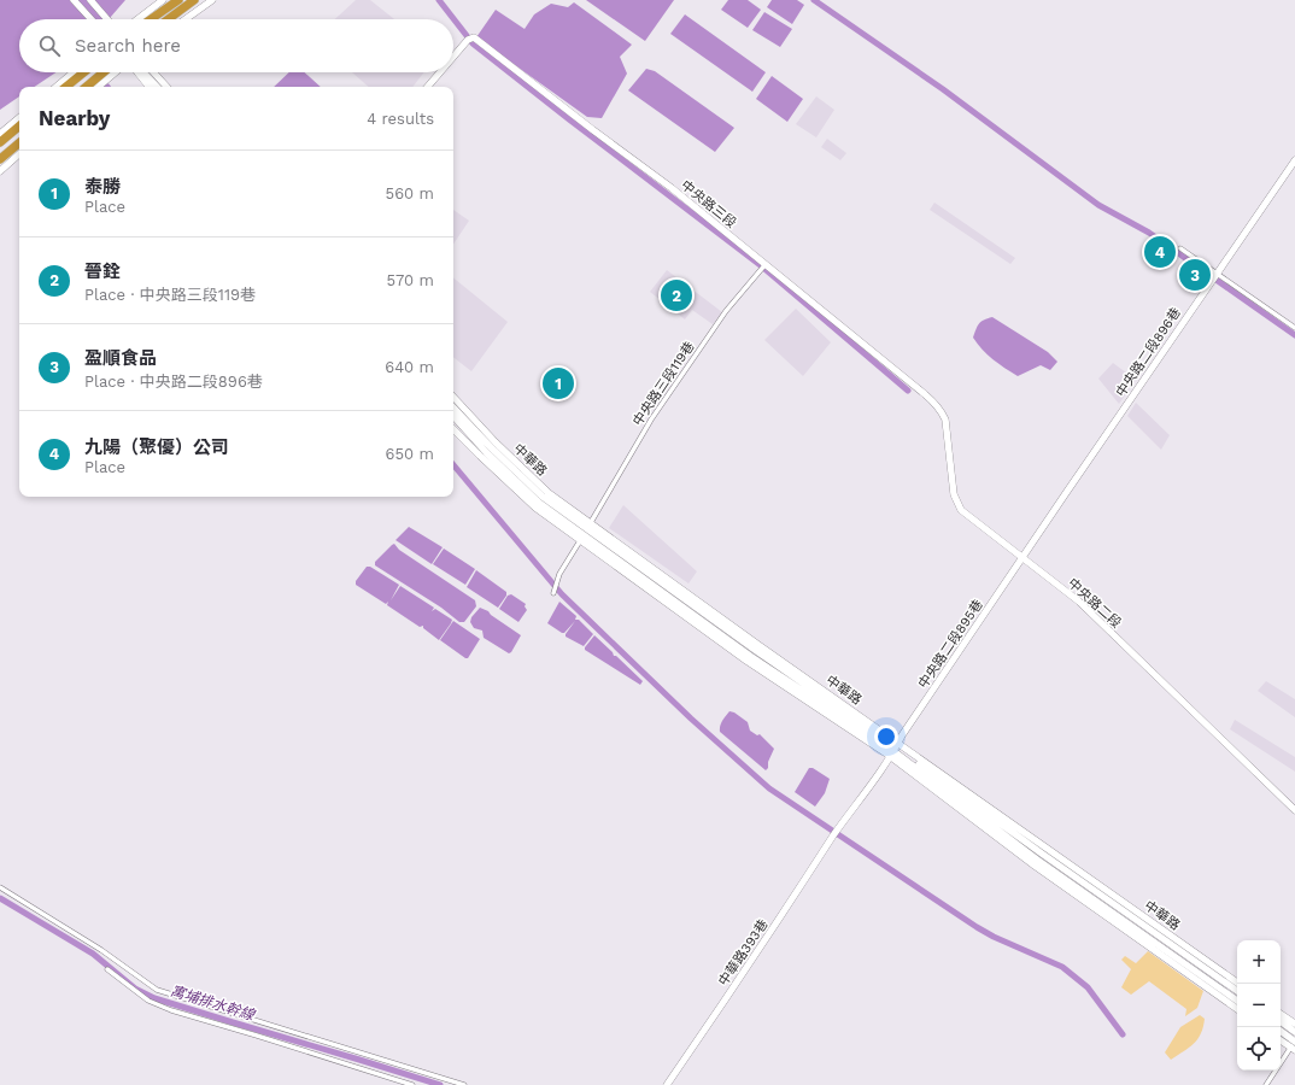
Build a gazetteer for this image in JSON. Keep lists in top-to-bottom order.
{
  "streets": {
    "main road": [
      "中央路三段",
      "中央路二段896巷",
      "中華路",
      "中央路二段",
      "中央路二段895巷",
      "中華路393巷"
    ],
    "street": ["中央路三段119巷"]
  },
  "crossings": [
    ["中央路三段", "中央路三段119巷"],
    ["中央路三段", "中央路二段"],
    ["中央路二段896巷", "中央路二段"],
    ["中央路二段896巷", "中央路二段895巷"],
    ["中央路三段119巷", "中華路"],
    ["中華路", "中央路二段895巷"],
    ["中華路", "中華路393巷"],
    ["中央路二段", "中央路二段895巷"],
    ["中央路二段895巷", "中華路393巷"]
  ],
  "water": ["寓埔排水幹線"],
  "page": {
    "search": "Search here",
    "heading": ["Nearby", "4 results"],
    "list": [
      {
        "mark": "1",
        "name": "泰勝",
        "note": "Place",
        "value": "560 m"
      },
      {
        "mark": "2",
        "name": "晉銓",
        "note": "Place · 中央路三段119巷",
        "value": "570 m"
      },
      {
        "mark": "3",
        "name": "盈順食品",
        "note": "Place · 中央路二段896巷",
        "value": "640 m"
      },
      {
        "mark": "4",
        "name": "九陽（聚優）公司",
        "note": "Place",
        "value": "650 m"
      }
    ],
    "pins": [
      "4",
      "3",
      "2",
      "1"
    ],
    "map_buttons": ["+", "−"]
  }
}
